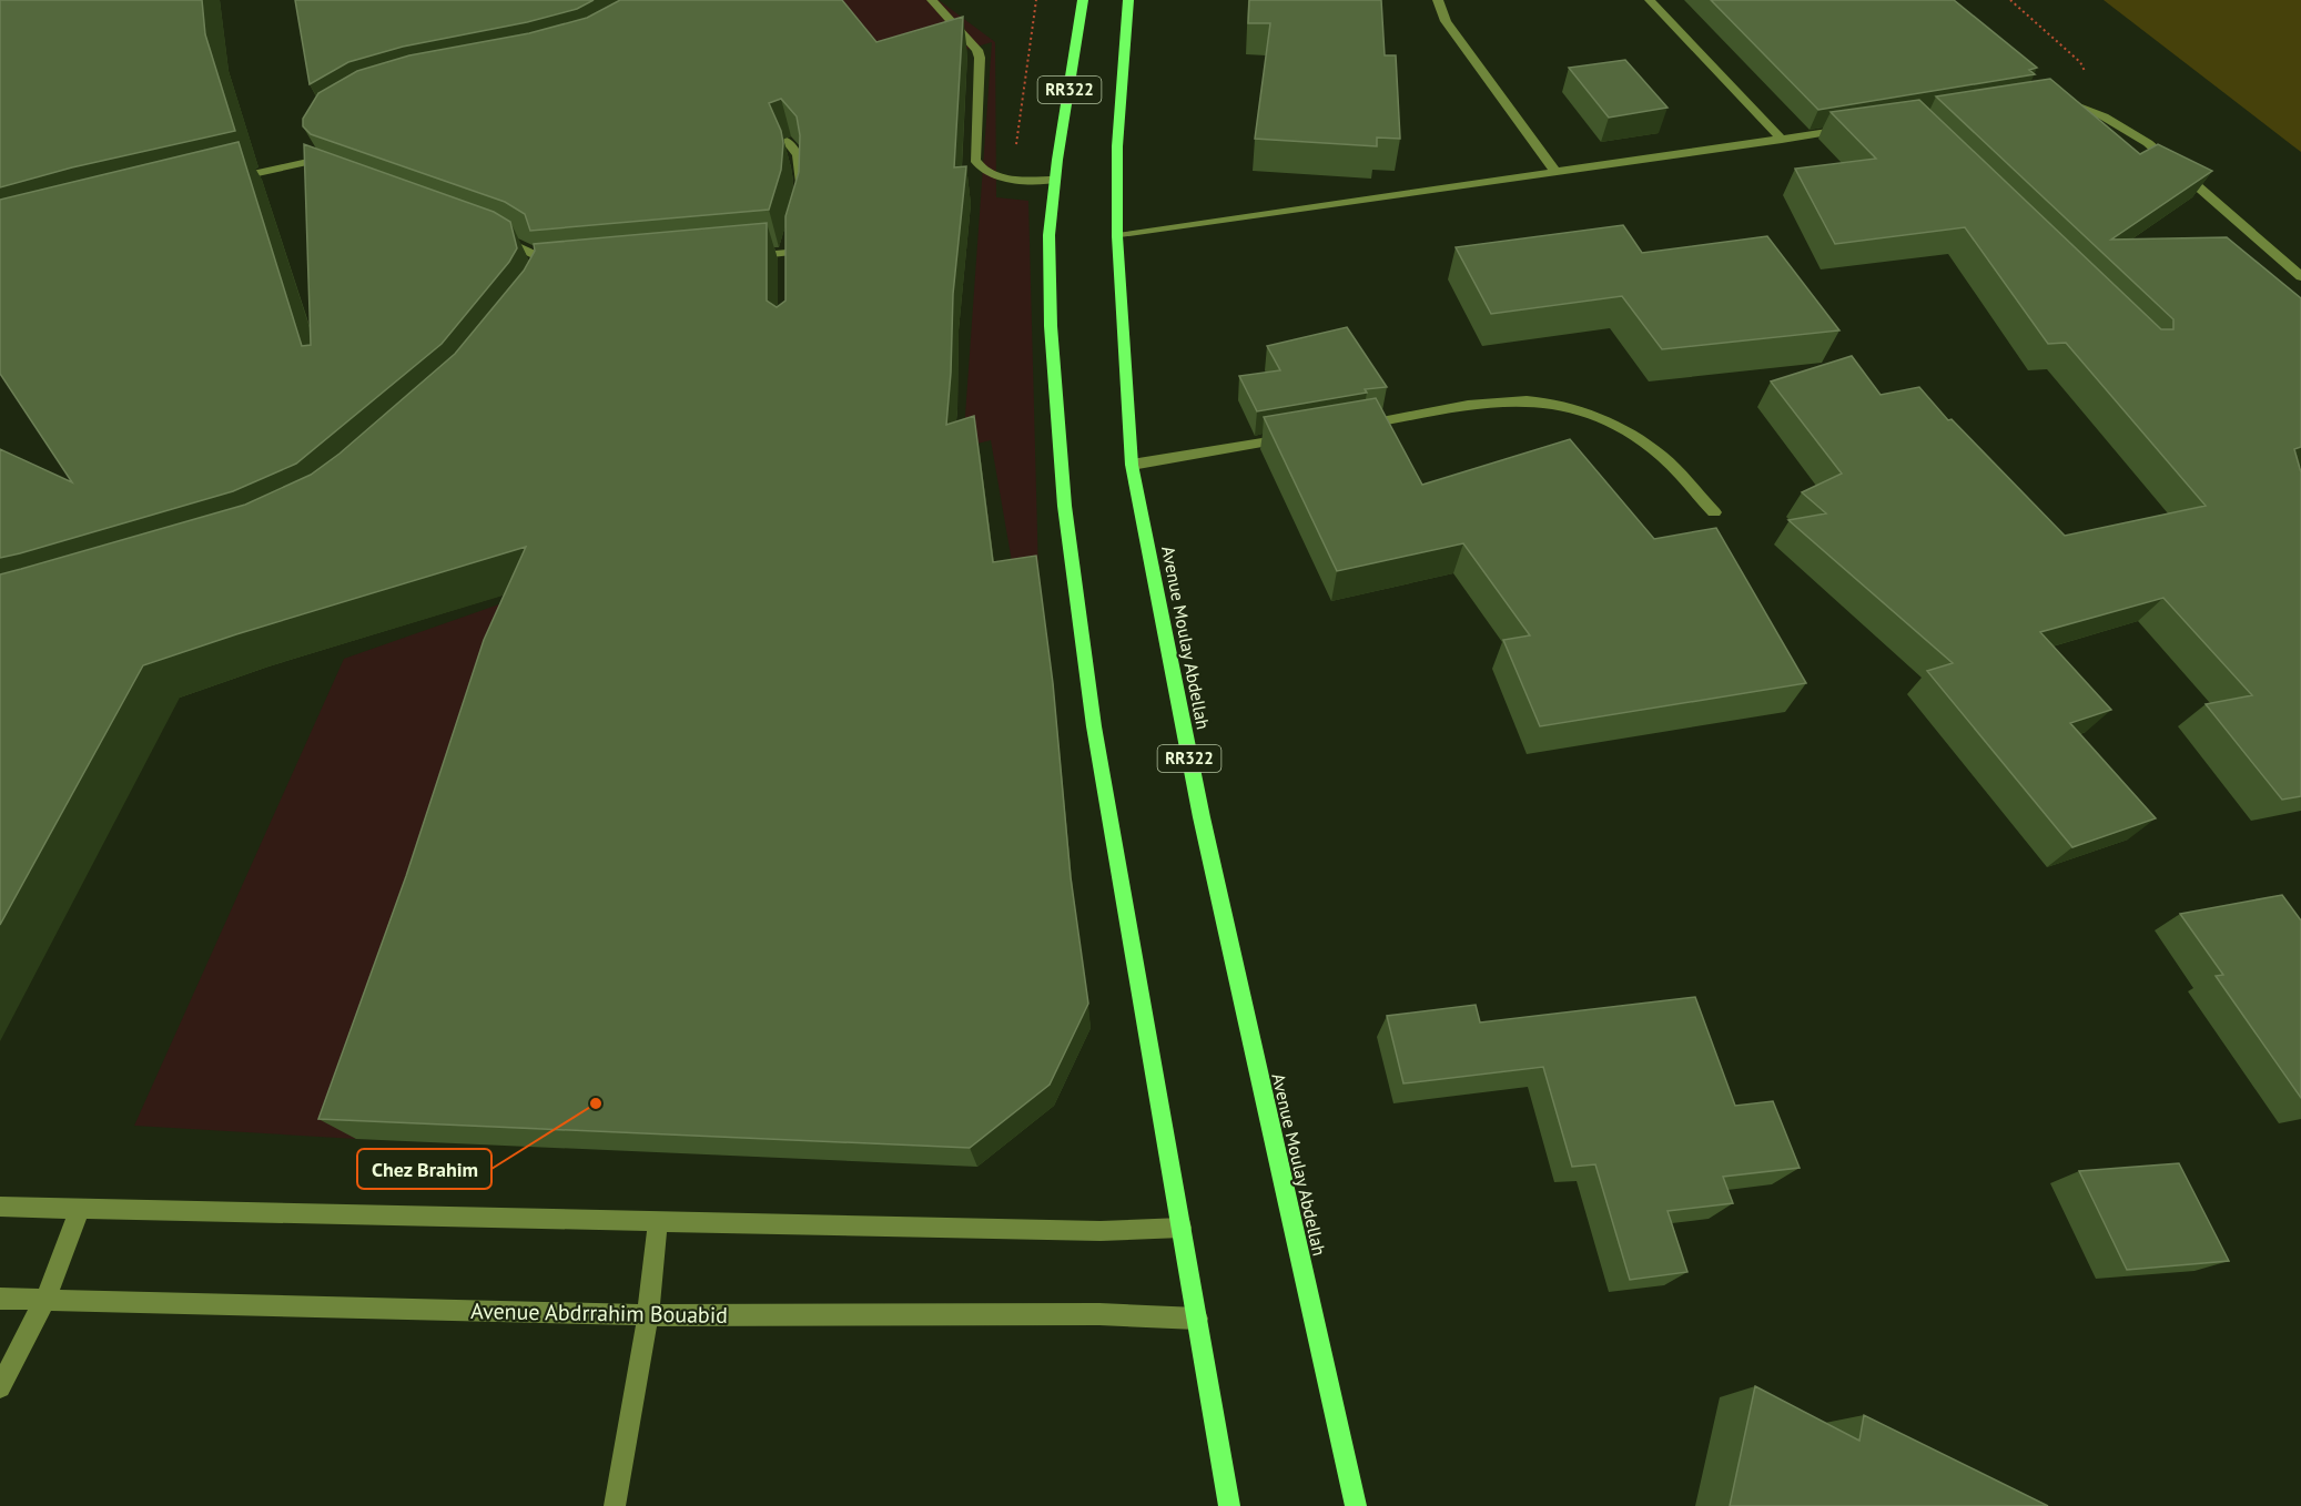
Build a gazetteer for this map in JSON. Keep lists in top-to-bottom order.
{
  "streets": {
    "main road": ["RR322", "Avenue Moulay Abdellah"],
    "street": ["Avenue Abdrrahim Bouabid"]
  },
  "crossings": [
    ["RR322", "Avenue Abdrrahim Bouabid"]
  ],
  "places": ["Chez Brahim"]
}
